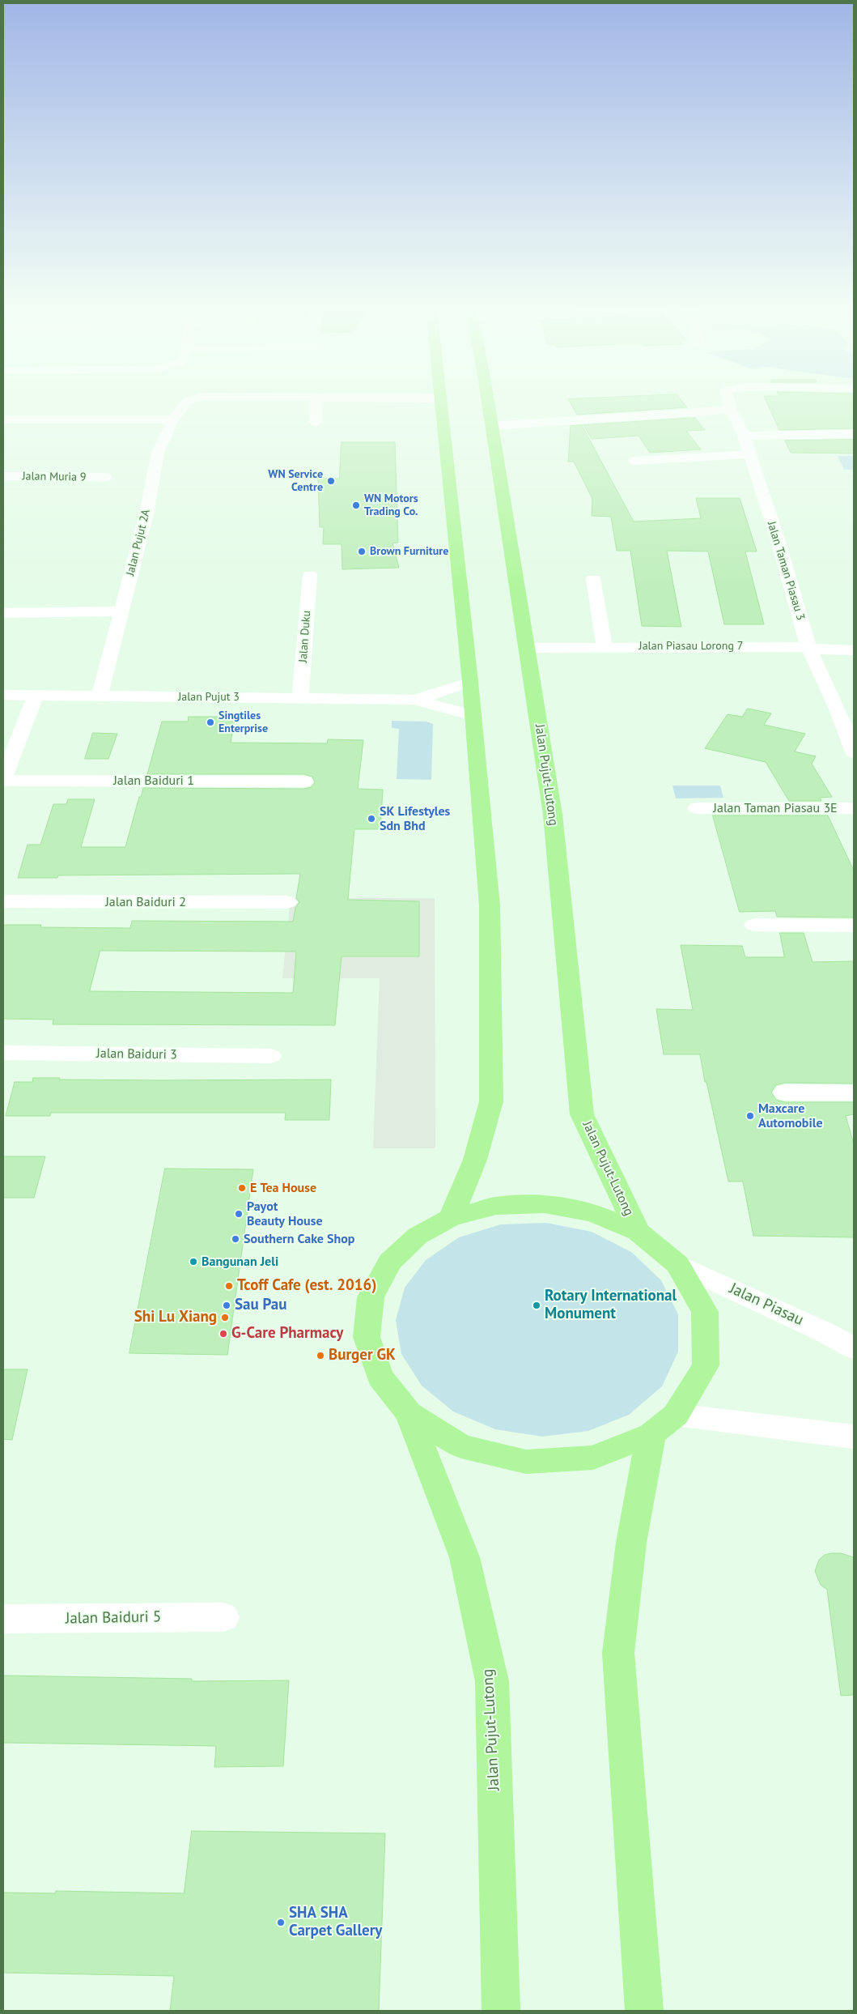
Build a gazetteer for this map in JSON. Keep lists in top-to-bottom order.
{
  "streets": {
    "highway": ["Jalan Pujut-Lutong"],
    "street": [
      "Jalan Muria 9",
      "Jalan Pujut 2A",
      "Jalan Taman Piasau 3",
      "Jalan Duku",
      "Jalan Piasau Lorong 7",
      "Jalan Pujut 3",
      "Jalan Baiduri 1",
      "Jalan Taman Piasau 3E",
      "Jalan Baiduri 2",
      "Jalan Baiduri 3",
      "Jalan Piasau",
      "Jalan Baiduri 5"
    ]
  },
  "crossings": [
    ["Jalan Pujut 2A", "Jalan Pujut 3"],
    ["Jalan Taman Piasau 3", "Jalan Piasau Lorong 7"],
    ["Jalan Duku", "Jalan Pujut 3"],
    ["Jalan Piasau Lorong 7", "Jalan Pujut-Lutong"]
  ],
  "places": [
    "WN Service Centre",
    "WN Motors Trading Co.",
    "Brown Furniture",
    "Singtiles Enterprise",
    "SK Lifestyles Sdn Bhd",
    "Maxcare Automobile",
    "E Tea House",
    "Payot Beauty House",
    "Southern Cake Shop",
    "Bangunan Jeli",
    "Tcoff Cafe (est. 2016)",
    "Sau Pau",
    "Rotary International Monument",
    "Shi Lu Xiang",
    "G-Care Pharmacy",
    "Burger GK",
    "SHA SHA Carpet Gallery"
  ]
}
